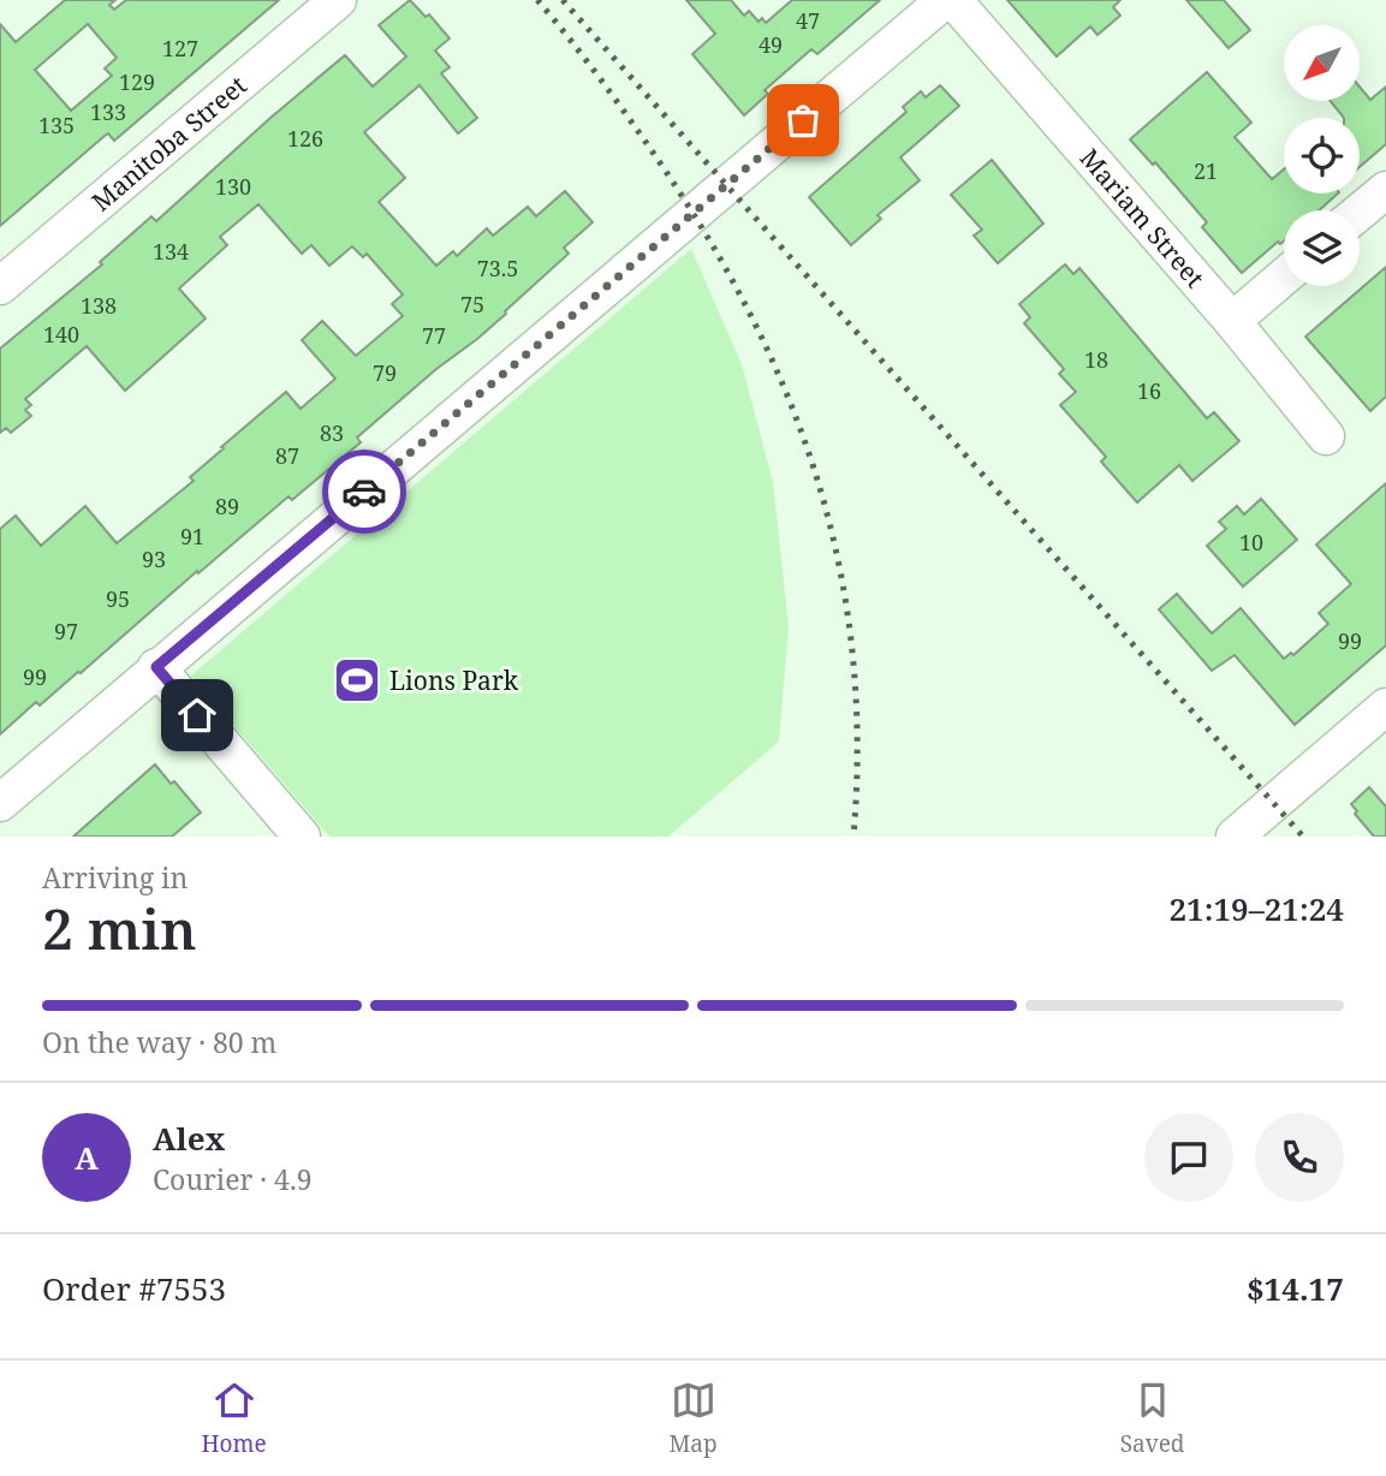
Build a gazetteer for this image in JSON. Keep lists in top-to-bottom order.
{
  "streets": {
    "street": ["Manitoba Street", "Mariam Street"]
  },
  "places": {
    "sports": ["Lions Park"]
  },
  "house_numbers": [
    "47",
    "49",
    "127",
    "129",
    "133",
    "135",
    "126",
    "21",
    "130",
    "134",
    "73.5",
    "75",
    "138",
    "140",
    "77",
    "18",
    "79",
    "16",
    "83",
    "87",
    "89",
    "91",
    "10",
    "93",
    "95",
    "97",
    "99",
    "99"
  ],
  "north": "bottom left",
  "page": {
    "heading": ["2 min", "Arriving in", "21:19–21:24"],
    "panel": [
      "Alex",
      "Courier · 4.9",
      "Order #7553",
      "$14.17"
    ],
    "bar": "On the way · 80 m",
    "round": "A",
    "tabs": ["Home", "Map", "Saved"]
  }
}
